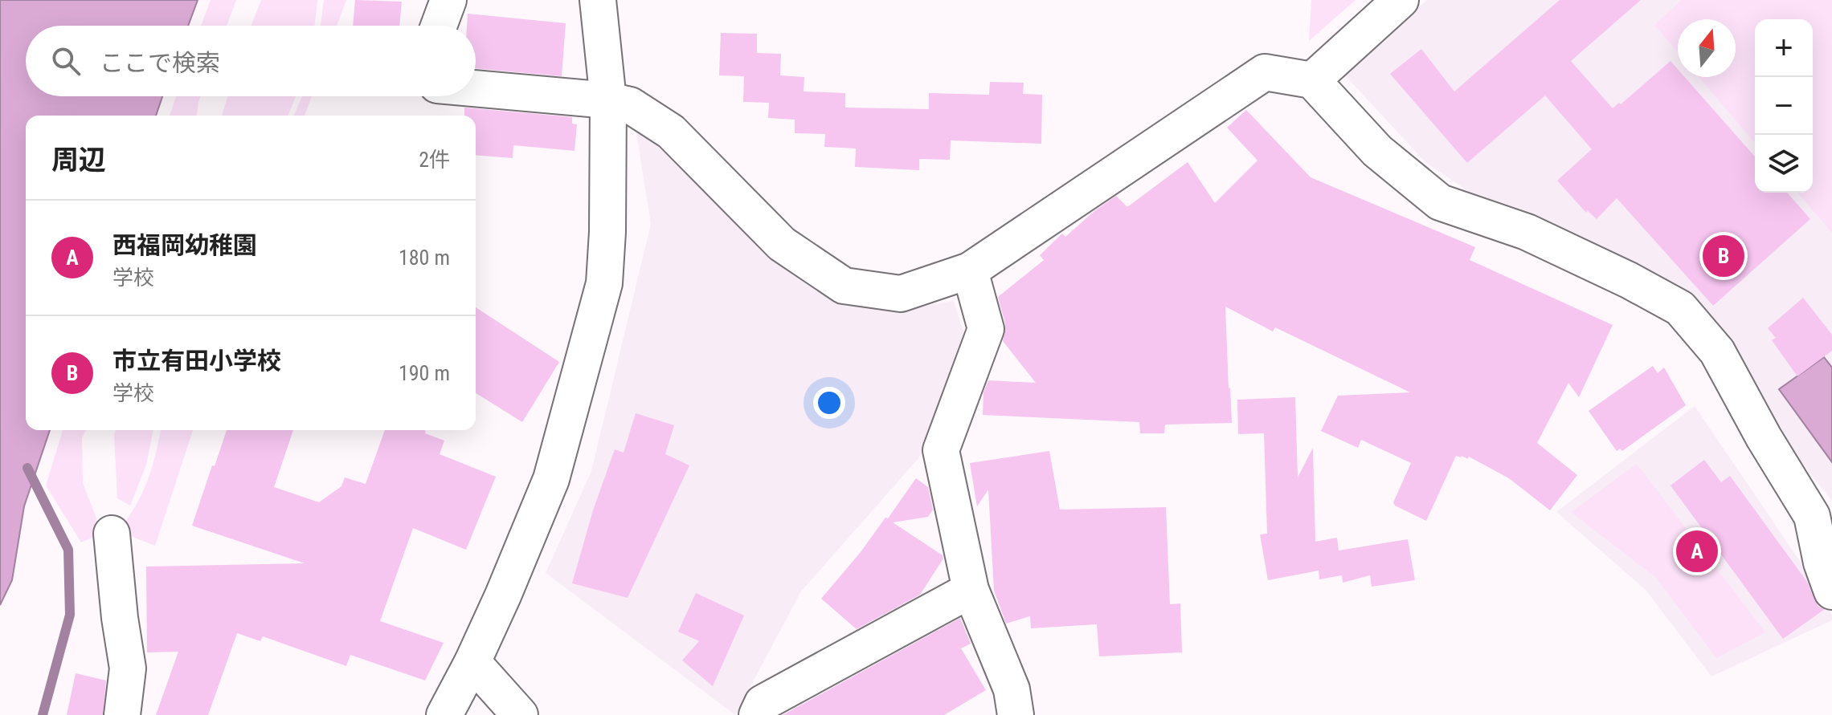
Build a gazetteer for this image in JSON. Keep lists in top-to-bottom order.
{
  "north": "top",
  "page": {
    "map_buttons": ["+", "−"],
    "search": "ここで検索",
    "heading": ["周辺", "2件"],
    "list": [
      {
        "mark": "A",
        "name": "西福岡幼稚園",
        "note": "学校",
        "value": "180 m"
      },
      {
        "mark": "B",
        "name": "市立有田小学校",
        "note": "学校",
        "value": "190 m"
      }
    ],
    "pins": ["B", "A"]
  }
}
